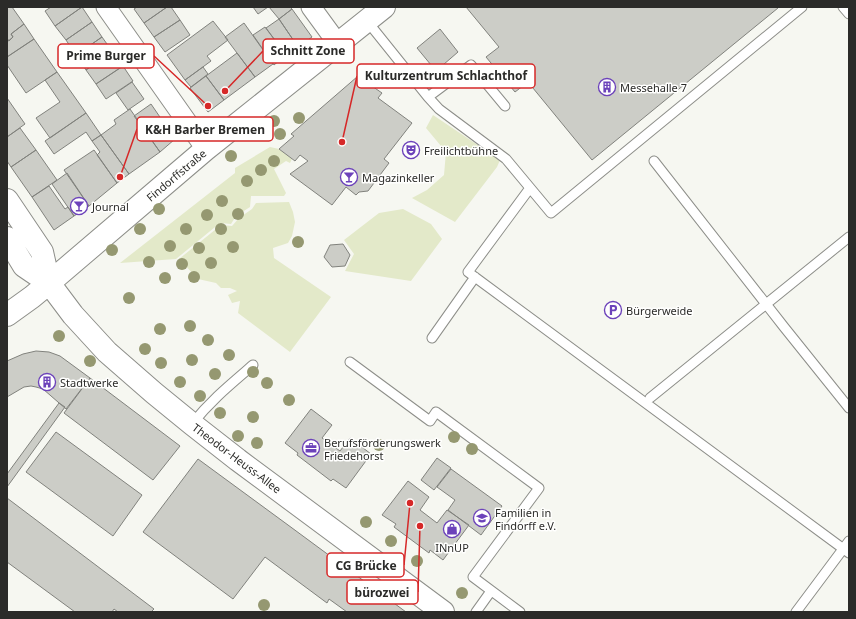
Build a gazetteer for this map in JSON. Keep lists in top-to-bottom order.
{
  "streets": {
    "street": ["Findorffstraße", "Theodor-Heuss-Allee"]
  },
  "crossings": [
    ["Findorffstraße", "Theodor-Heuss-Allee"]
  ],
  "places": {
    "building": ["Messehalle 7", "Stadtwerke"],
    "other": [
      "Schnitt Zone",
      "Prime Burger",
      "Kulturzentrum Schlachthof",
      "K&H Barber Bremen",
      "CG Brücke",
      "bürozwei"
    ],
    "theatre": ["Freilichtbühne"],
    "bar": ["Magazinkeller", "Journal"],
    "parking": ["Bürgerweide"],
    "office": ["Berufsförderungswerk Friedehorst"],
    "school or university": ["Familien in Findorff e.V."],
    "shop": ["INnUP"]
  }
}
